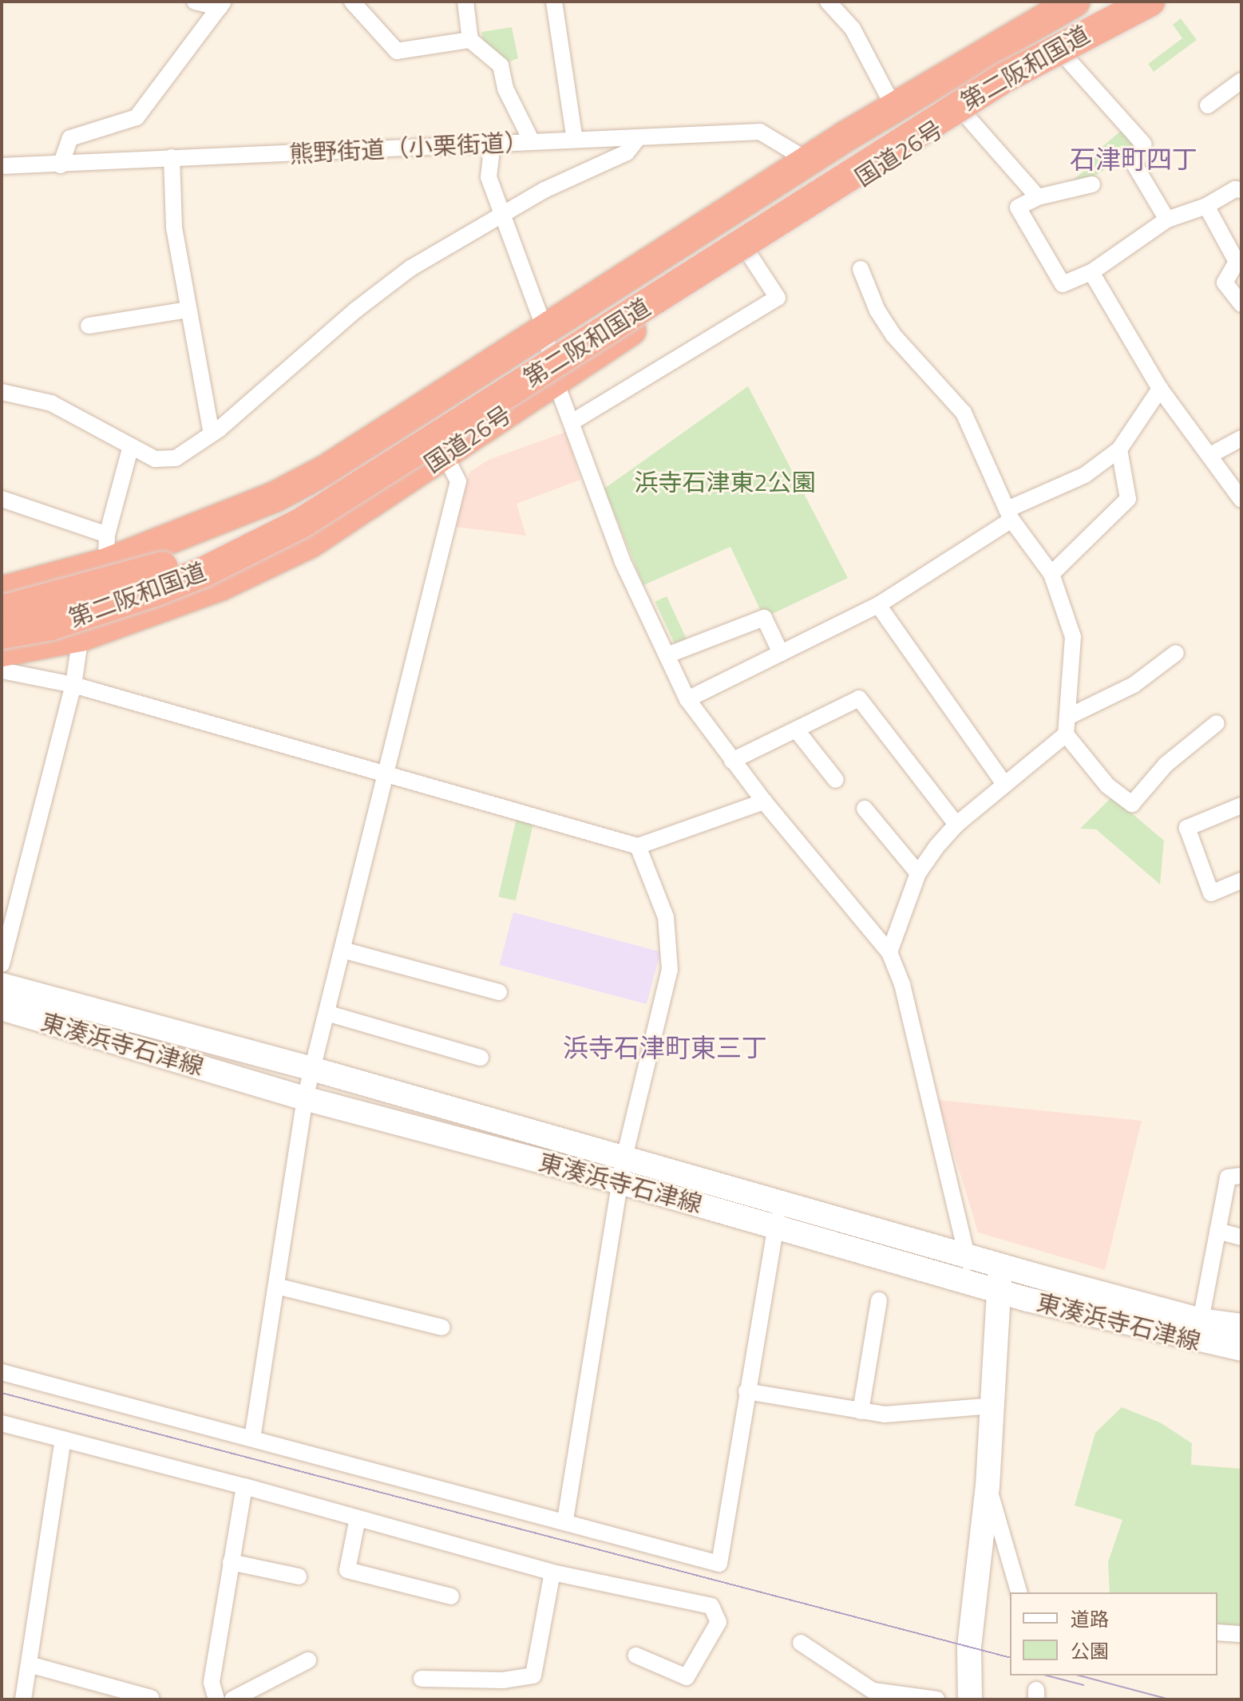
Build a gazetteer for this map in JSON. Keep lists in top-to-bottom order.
{
  "streets": {
    "highway": ["第二阪和国道", "国道26号"],
    "street": ["熊野街道（小栗街道）", "東湊浜寺石津線"]
  },
  "crossings": [
    ["熊野街道（小栗街道）", "国道26号"]
  ],
  "districts": ["石津町四丁", "浜寺石津町東三丁"],
  "parks": ["浜寺石津東2公園"],
  "legend": ["道路", "公園"]
}
